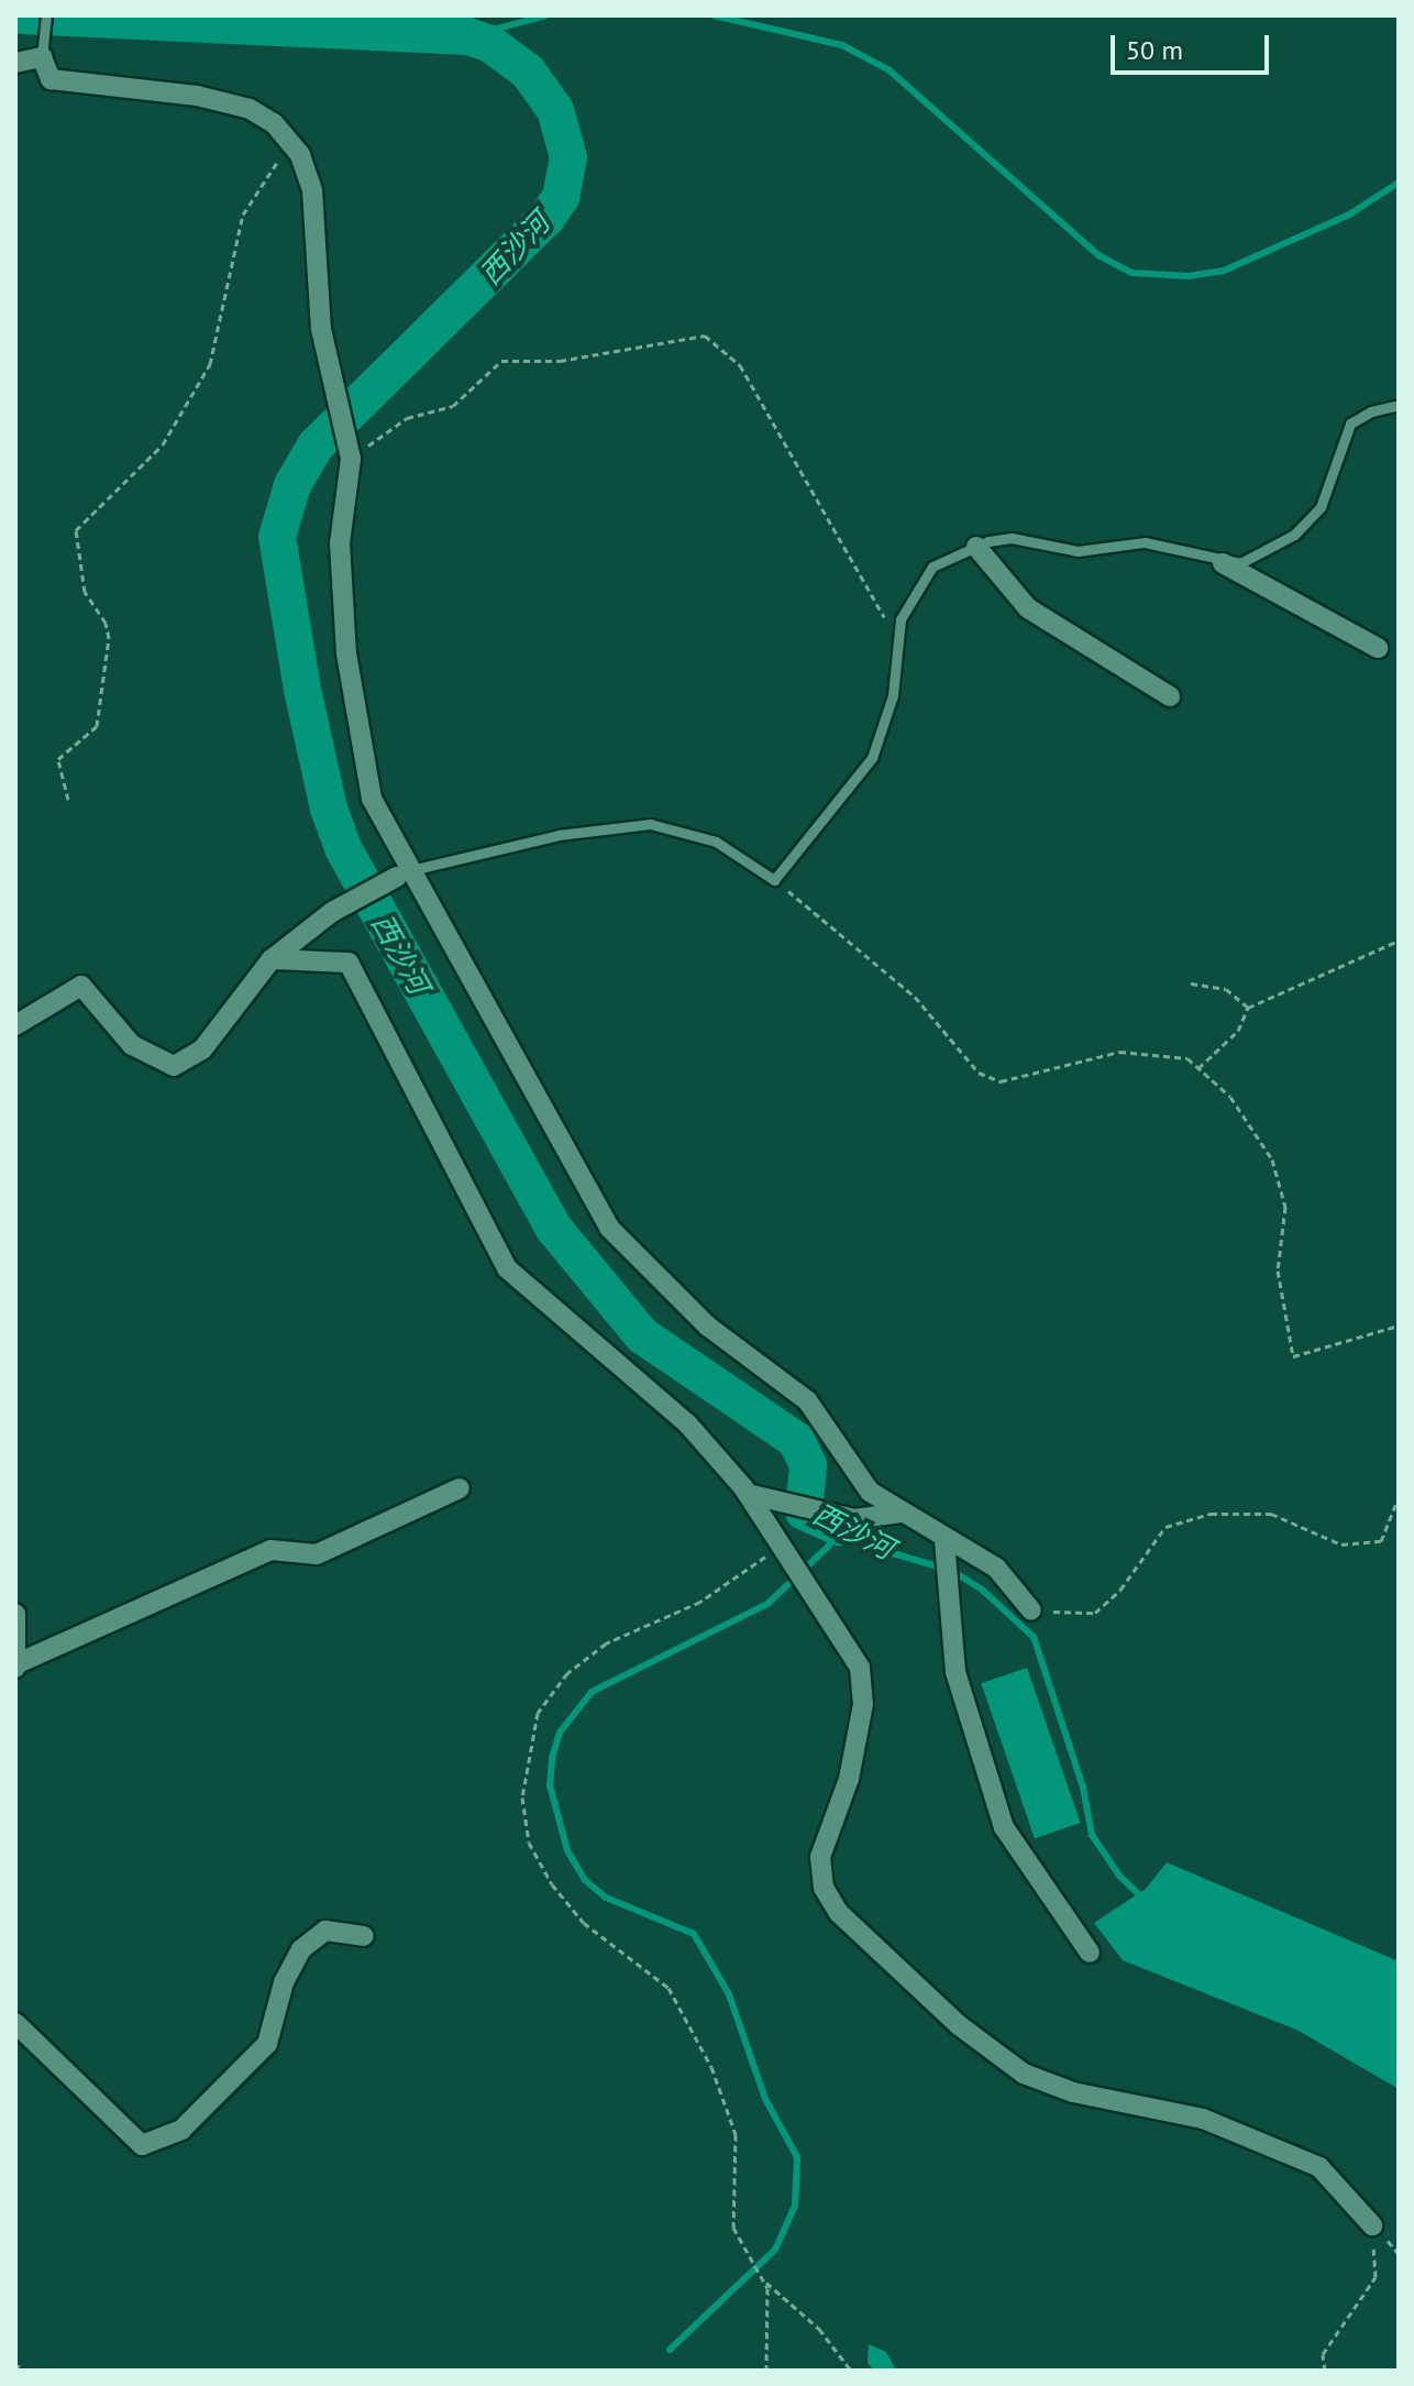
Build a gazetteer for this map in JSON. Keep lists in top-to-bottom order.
{
  "water": ["西沙河"],
  "scale_bar": "50 m"
}
